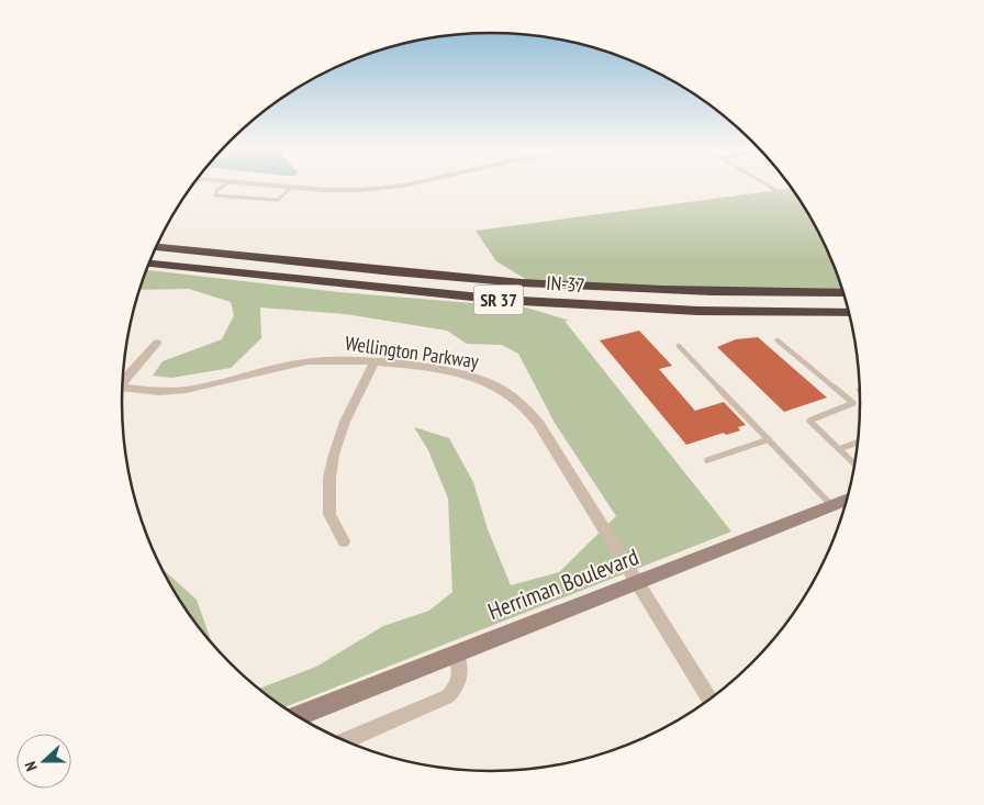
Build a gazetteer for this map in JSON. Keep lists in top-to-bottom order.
{
  "streets": {
    "highway": ["IN-37", "SR 37"],
    "street": ["Wellington Parkway", "Herriman Boulevard"]
  },
  "crossings": [
    ["Wellington Parkway", "Herriman Boulevard"]
  ],
  "north": "left"
}
